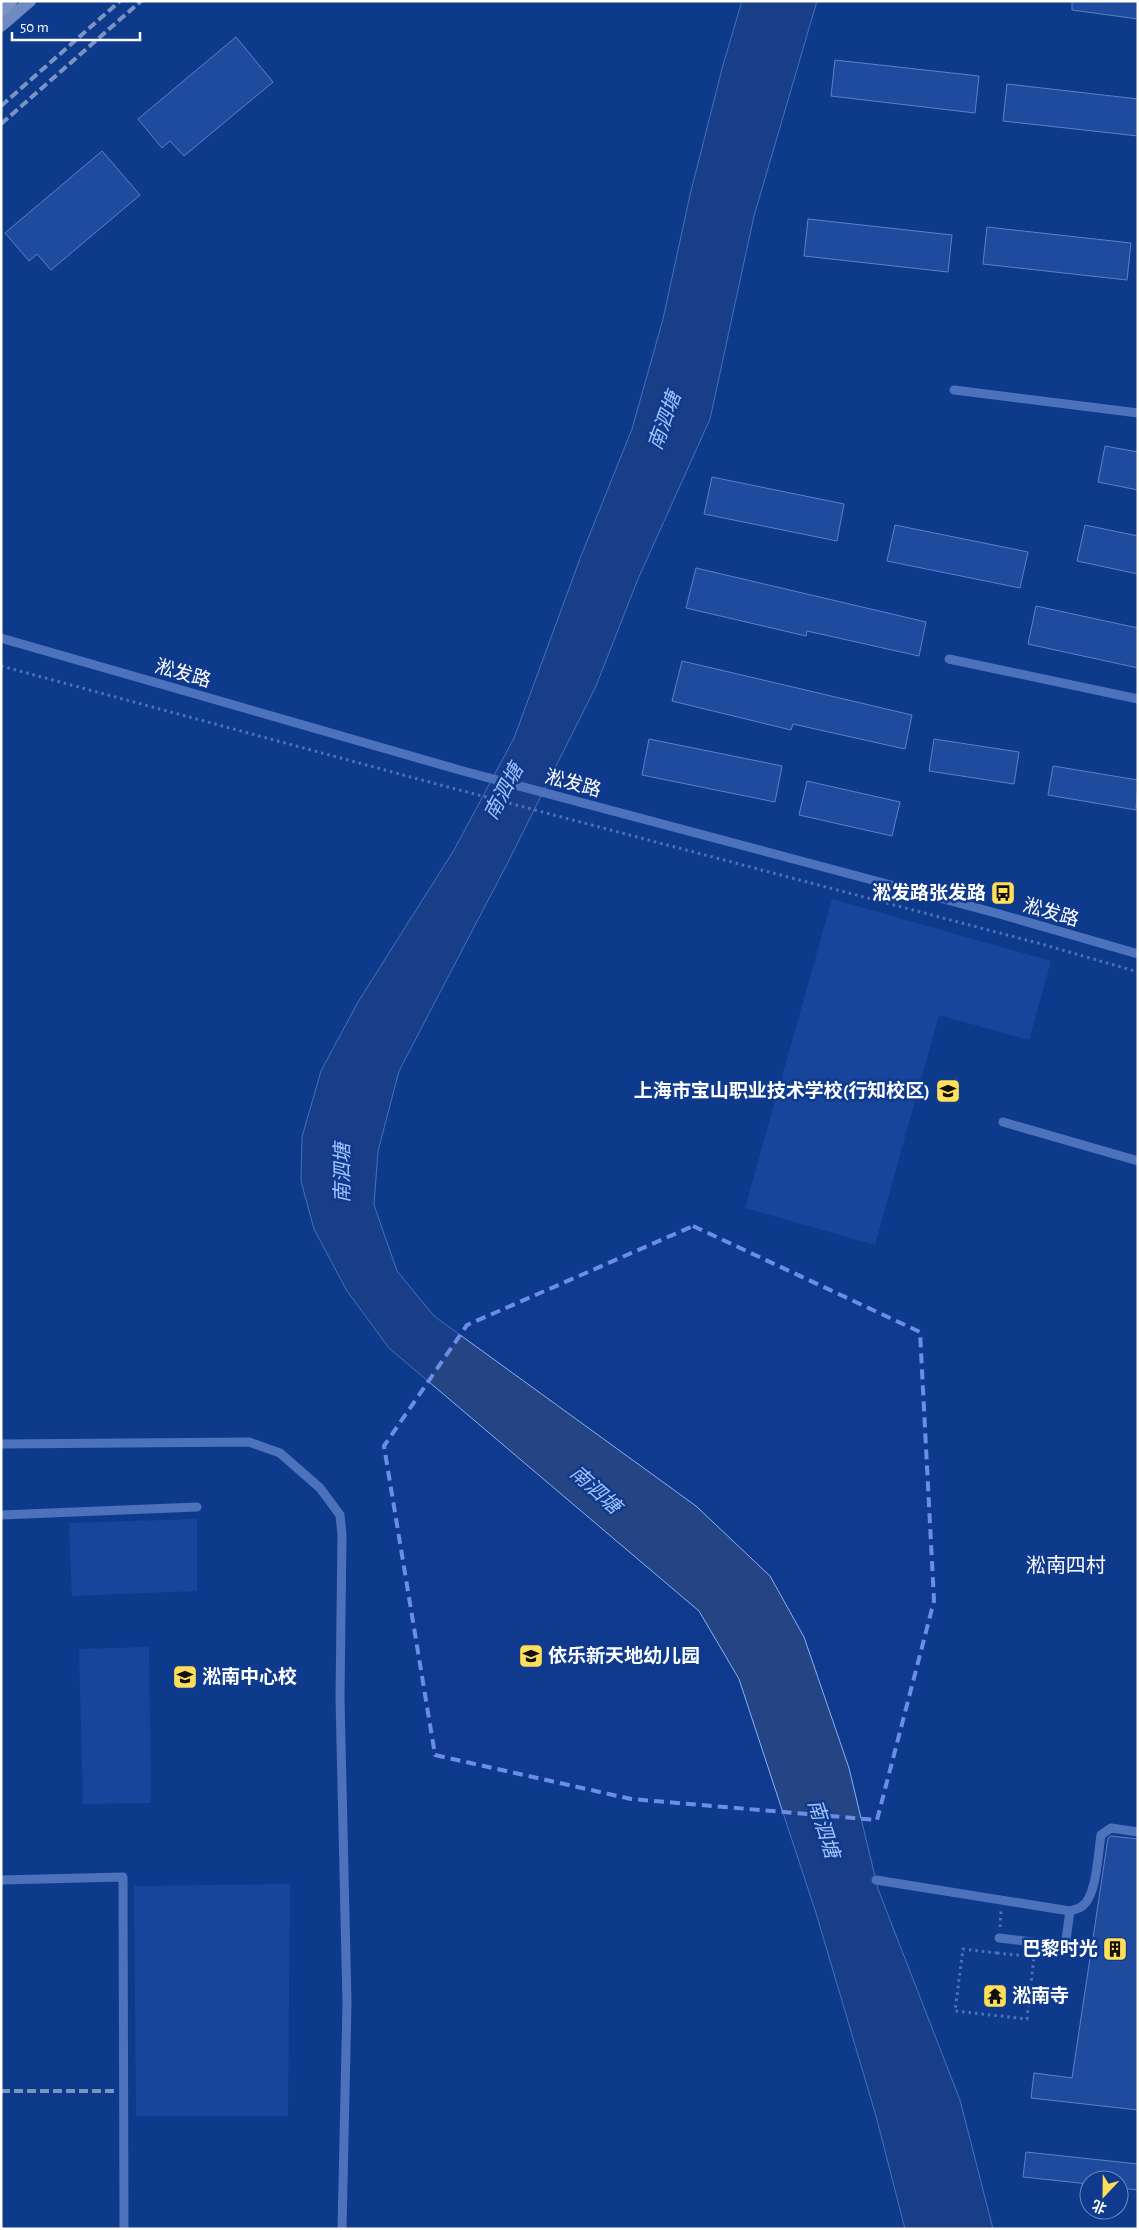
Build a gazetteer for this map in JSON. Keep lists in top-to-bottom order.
{
  "streets": {
    "street": ["淞发路"]
  },
  "districts": ["淞南四村"],
  "water": ["南泗塘"],
  "places": {
    "bus stop": ["淞发路张发路"],
    "school or university": ["上海市宝山职业技术学校(行知校区)", "依乐新天地幼儿园", "淞南中心校"],
    "building": ["巴黎时光"],
    "temple": ["淞南寺"]
  },
  "scale_bar": "50 m",
  "north": "bottom"
}
